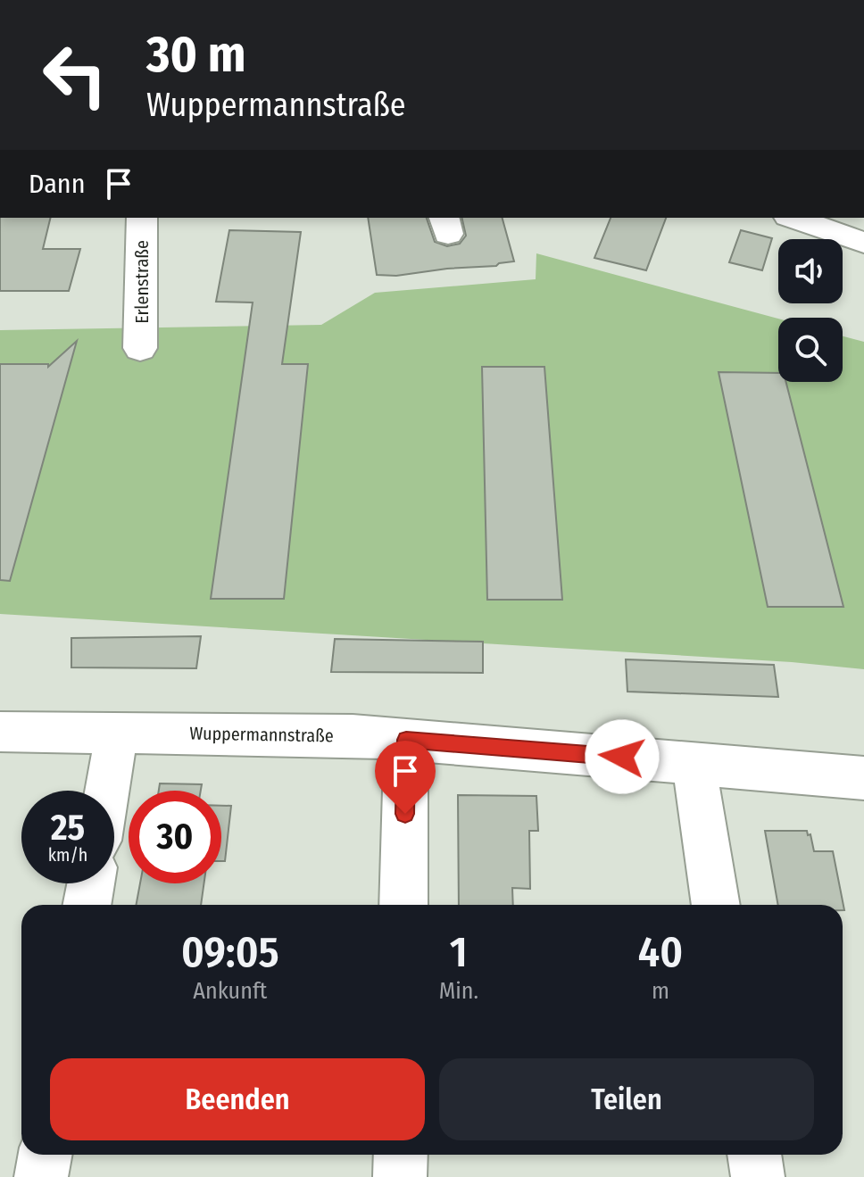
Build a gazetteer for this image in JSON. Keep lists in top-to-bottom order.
{
  "streets": {
    "street": ["Erlenstraße", "Wuppermannstraße"]
  },
  "page": {
    "turn": ["30 m", "Wuppermannstraße"],
    "then": "Dann",
    "speed": "25 km/h",
    "limit": "30",
    "eta": [
      "09:05",
      "Ankunft",
      "1",
      "Min.",
      "40",
      "m"
    ],
    "buttons": ["Beenden", "Teilen"]
  }
}
